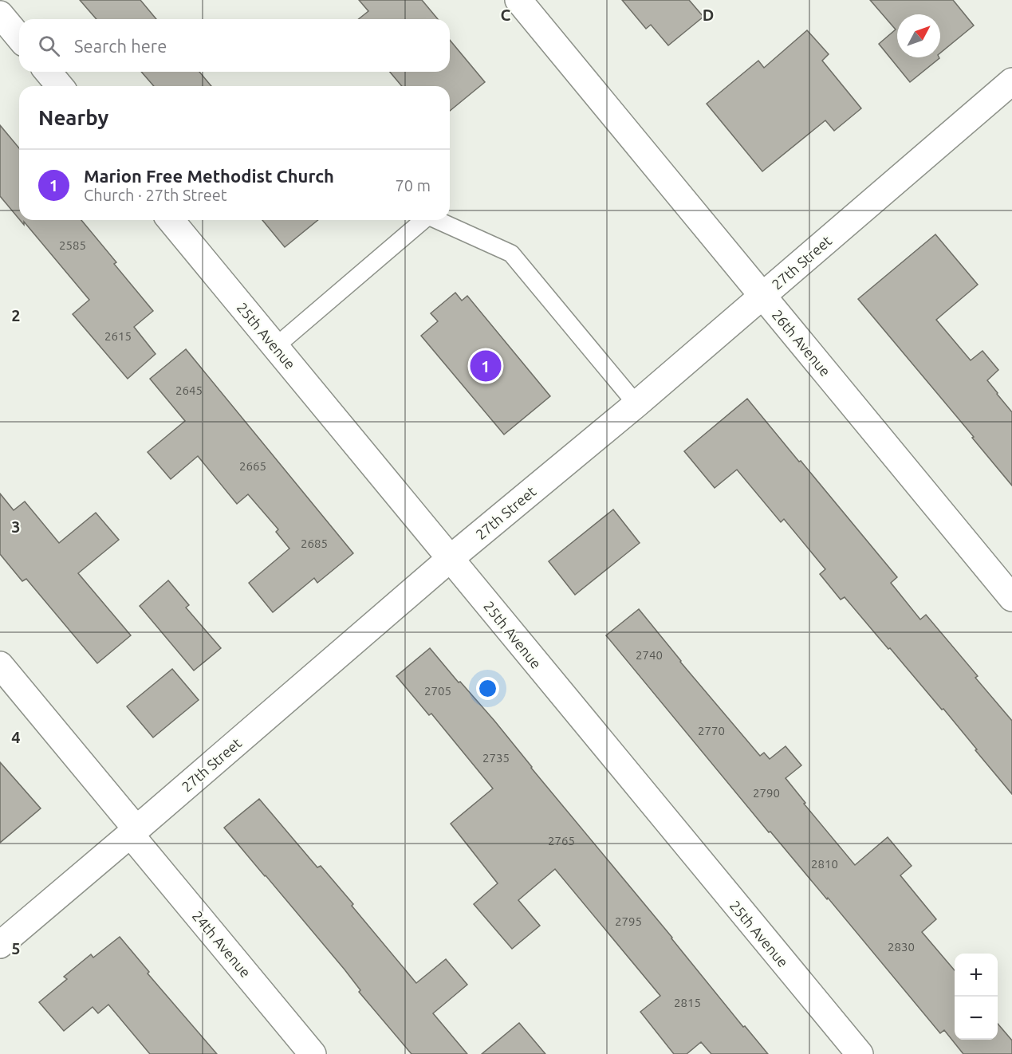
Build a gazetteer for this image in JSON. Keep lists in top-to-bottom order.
{
  "streets": {
    "street": [
      "27th Street",
      "25th Avenue",
      "26th Avenue",
      "24th Avenue"
    ]
  },
  "crossings": [
    ["27th Street", "25th Avenue"],
    ["27th Street", "26th Avenue"],
    ["27th Street", "24th Avenue"]
  ],
  "house_numbers": [
    "2585",
    "2615",
    "2645",
    "2665",
    "2685",
    "2740",
    "2705",
    "2770",
    "2735",
    "2790",
    "2765",
    "2810",
    "2795",
    "2830",
    "2815"
  ],
  "north": "top right",
  "page": {
    "search": "Search here",
    "heading": "Nearby",
    "list": [
      {
        "mark": "1",
        "name": "Marion Free Methodist Church",
        "note": "Church · 27th Street",
        "value": "70 m"
      }
    ],
    "pins": "1",
    "map_buttons": ["+", "−"]
  },
  "grid": {
    "columns": ["C", "D"],
    "rows": [
      "2",
      "3",
      "4",
      "5"
    ]
  }
}
